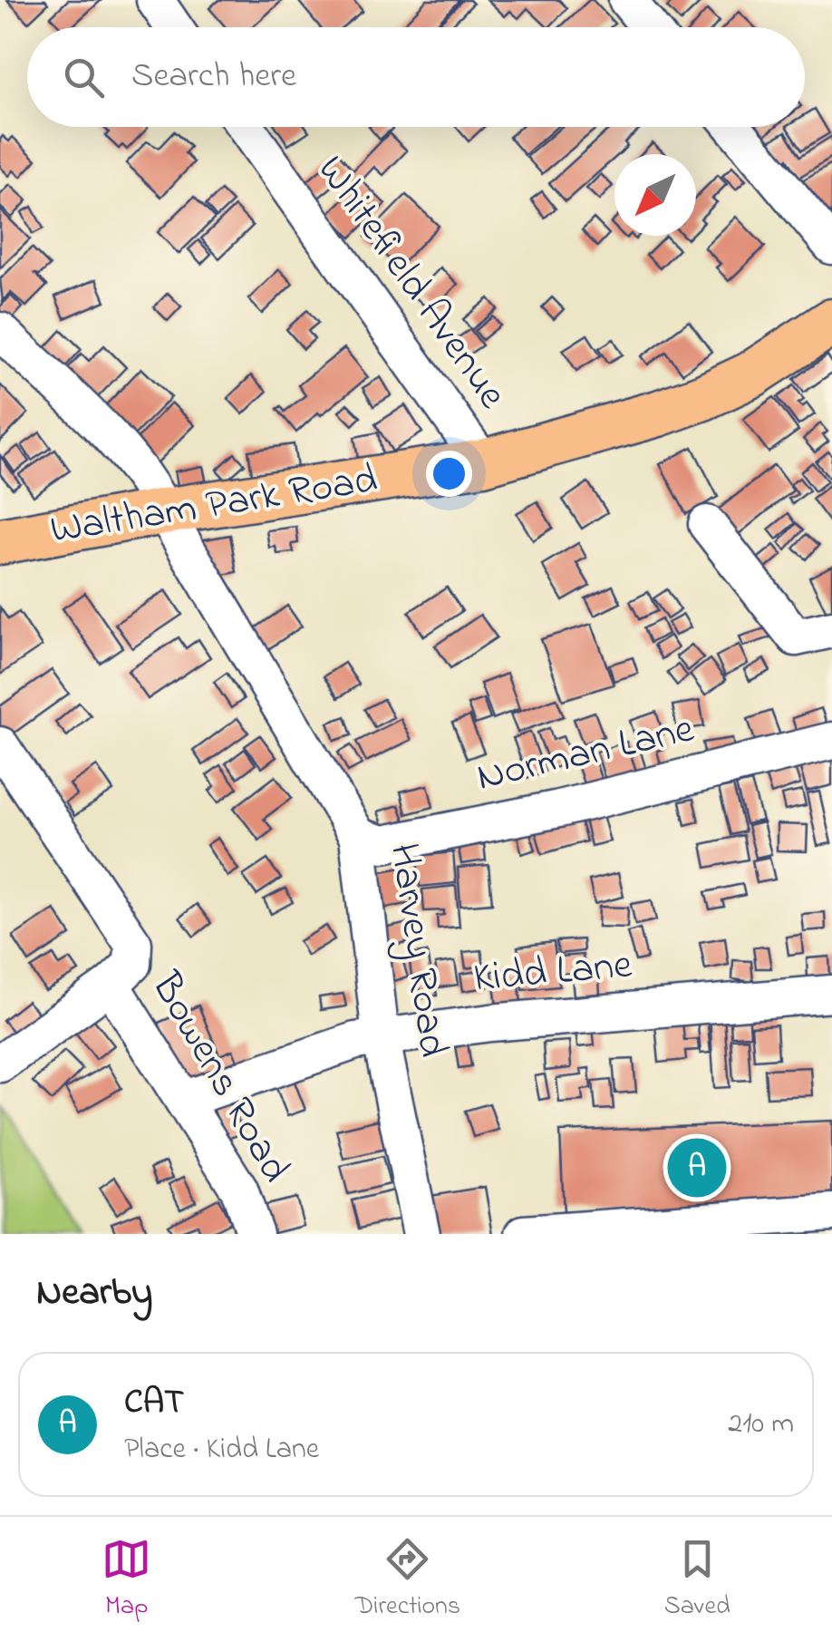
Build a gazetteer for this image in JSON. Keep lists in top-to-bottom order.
{
  "streets": {
    "main road": ["Waltham Park Road"],
    "street": [
      "Whitefield Avenue",
      "Norman Lane",
      "Harvey Road",
      "Kidd Lane",
      "Bowens Road"
    ]
  },
  "crossings": [
    ["Whitefield Avenue", "Waltham Park Road"],
    ["Waltham Park Road", "Harvey Road"],
    ["Norman Lane", "Harvey Road"],
    ["Harvey Road", "Kidd Lane"],
    ["Kidd Lane", "Bowens Road"]
  ],
  "north": "bottom left",
  "page": {
    "search": "Search here",
    "pins": "A",
    "heading": "Nearby",
    "list": [
      {
        "mark": "A",
        "name": "CAT",
        "note": "Place · Kidd Lane",
        "value": "210 m"
      }
    ],
    "nav": ["Map", "Directions", "Saved"]
  }
}
